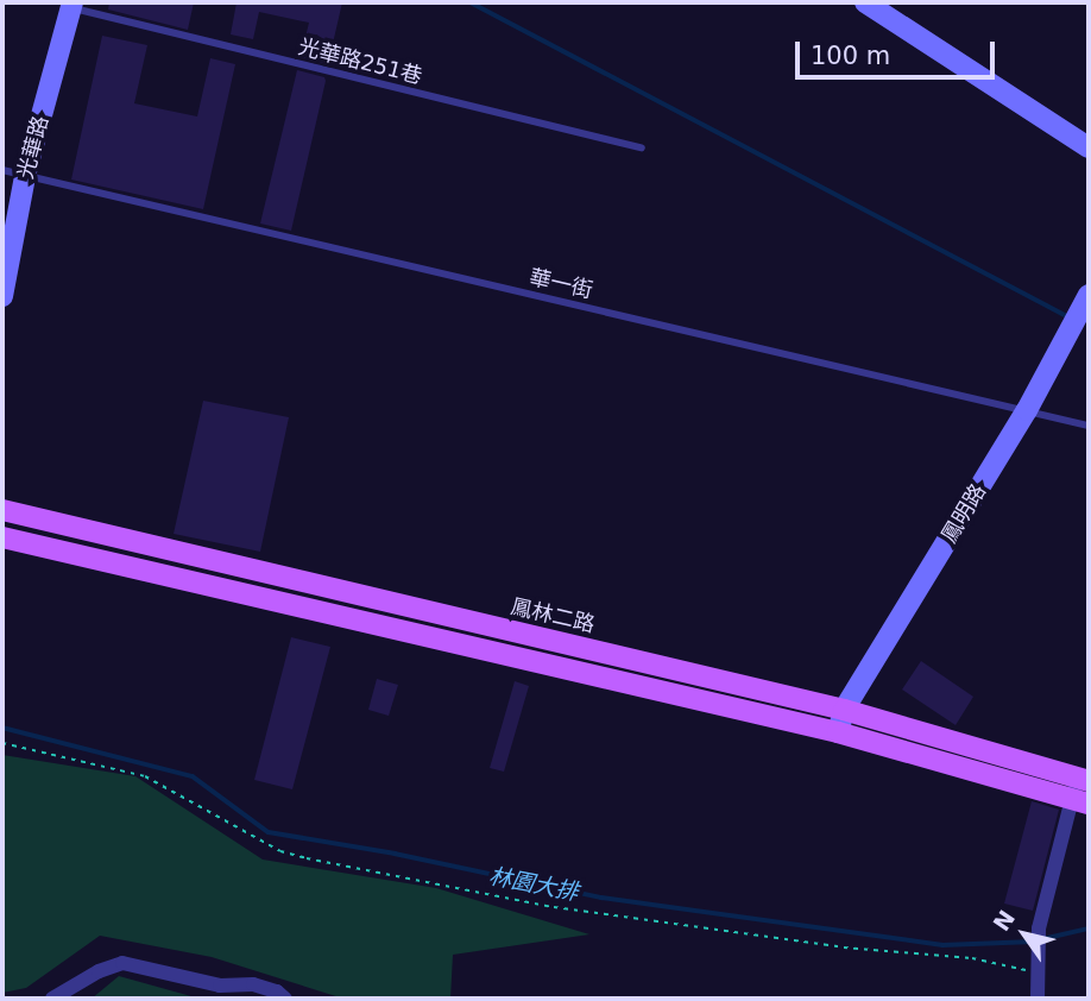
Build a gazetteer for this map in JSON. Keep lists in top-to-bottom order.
{
  "streets": {
    "main road": ["鳳林二路"],
    "street": ["光華路", "鳳明路"],
    "lane": ["光華路251巷", "華一街"]
  },
  "crossings": [
    ["光華路251巷", "光華路"],
    ["光華路", "華一街"],
    ["華一街", "鳳明路"],
    ["鳳明路", "鳳林二路"]
  ],
  "water": ["林園大排"],
  "scale_bar": "100 m",
  "north": "top left"
}
